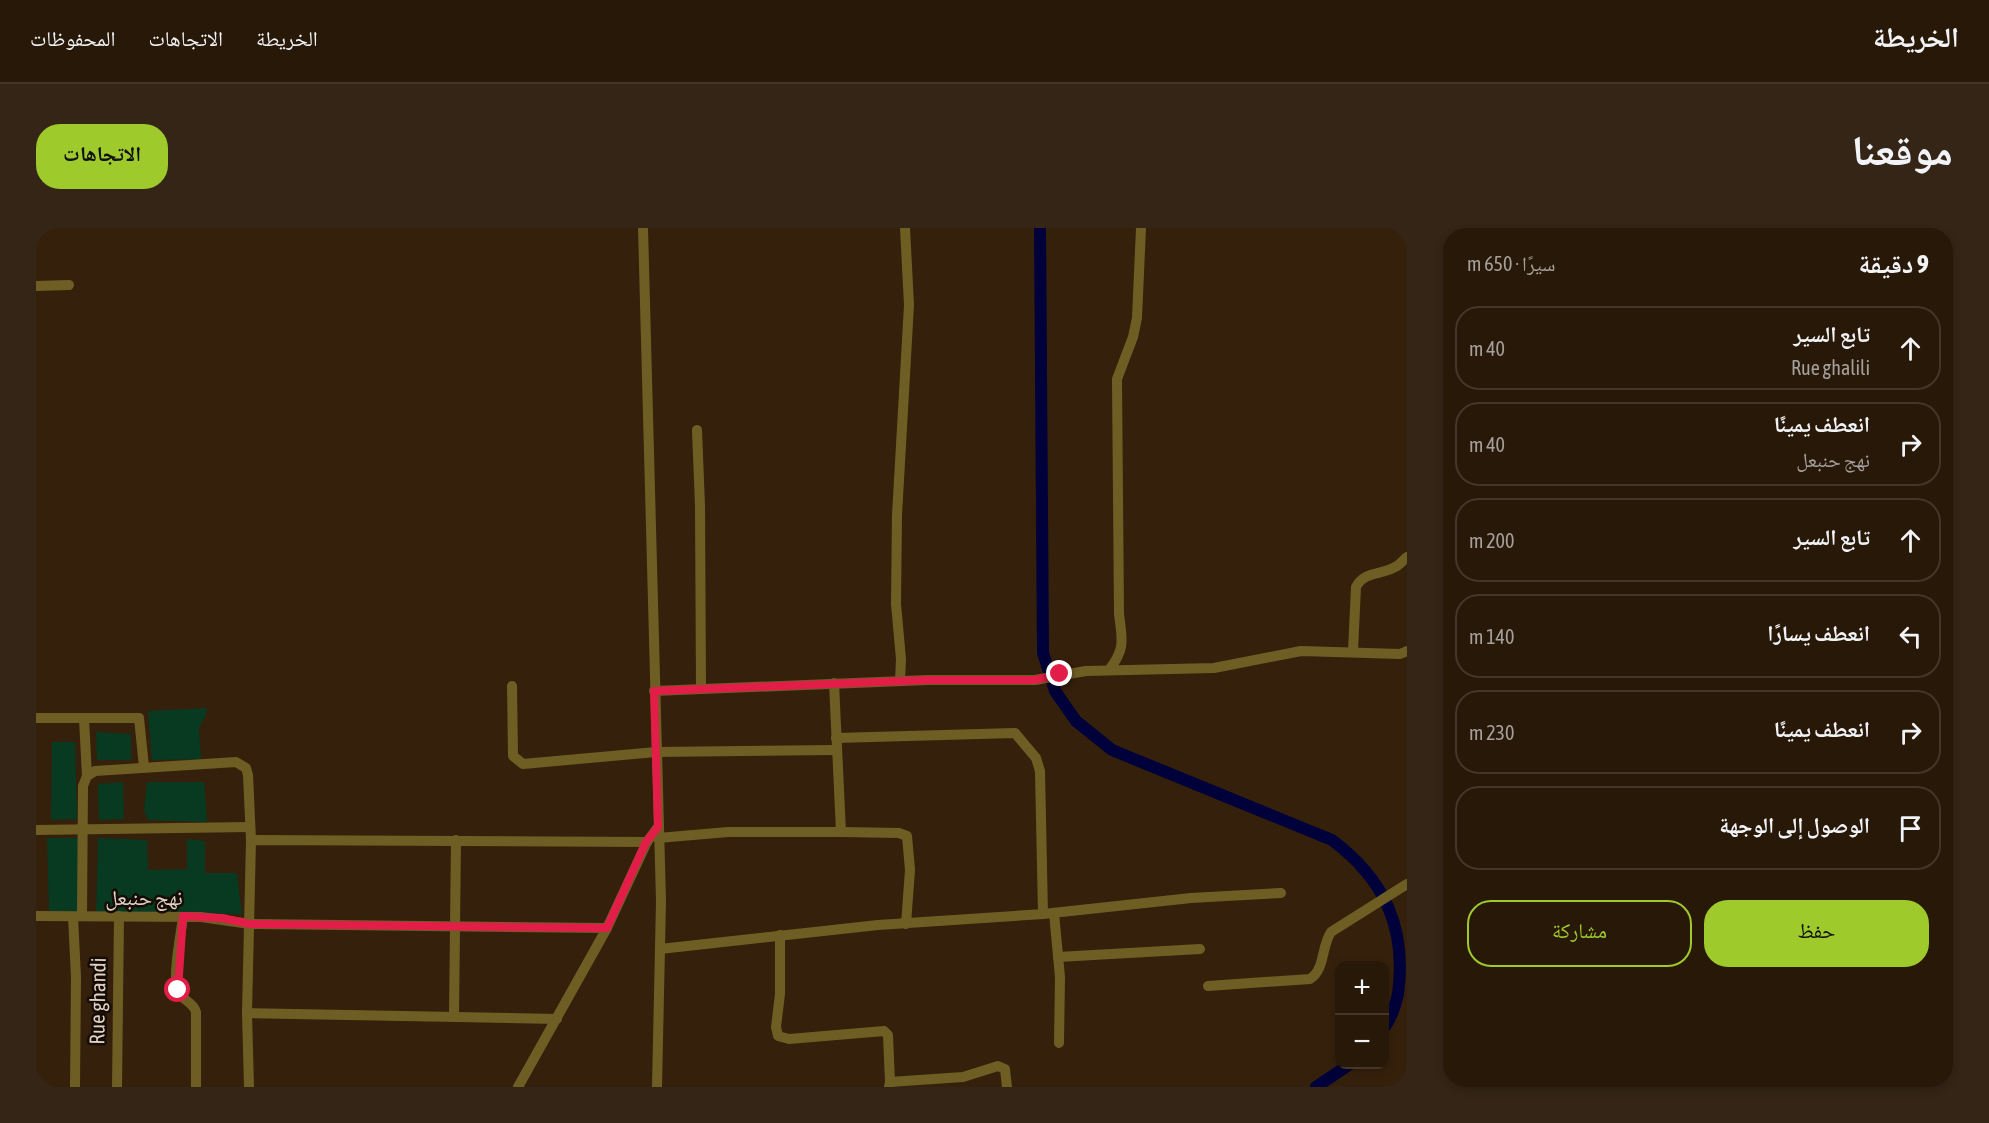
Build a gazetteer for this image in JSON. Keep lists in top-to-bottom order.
{
  "streets": {
    "street": ["نهج حنبعل", "Rue ghandi"]
  },
  "crossings": [
    ["نهج حنبعل", "Rue ghandi"]
  ],
  "page": {
    "header": "الخريطة",
    "nav": ["الخريطة", "الاتجاهات", "المحفوظات"],
    "title": "موقعنا",
    "buttons": [
      "الاتجاهات",
      ["حفظ", "مشاركة"]
    ],
    "heading": ["9 دقيقة", "سيرًا · 650 m"],
    "list": [
      ["تابع السير", "Rue ghalili", "40 m"],
      ["انعطف يمينًا", "نهج حنبعل", "40 m"],
      ["تابع السير", "200 m"],
      ["انعطف يسارًا", "140 m"],
      ["انعطف يمينًا", "230 m"],
      "الوصول إلى الوجهة"
    ],
    "map_buttons": ["+", "−"]
  }
}
